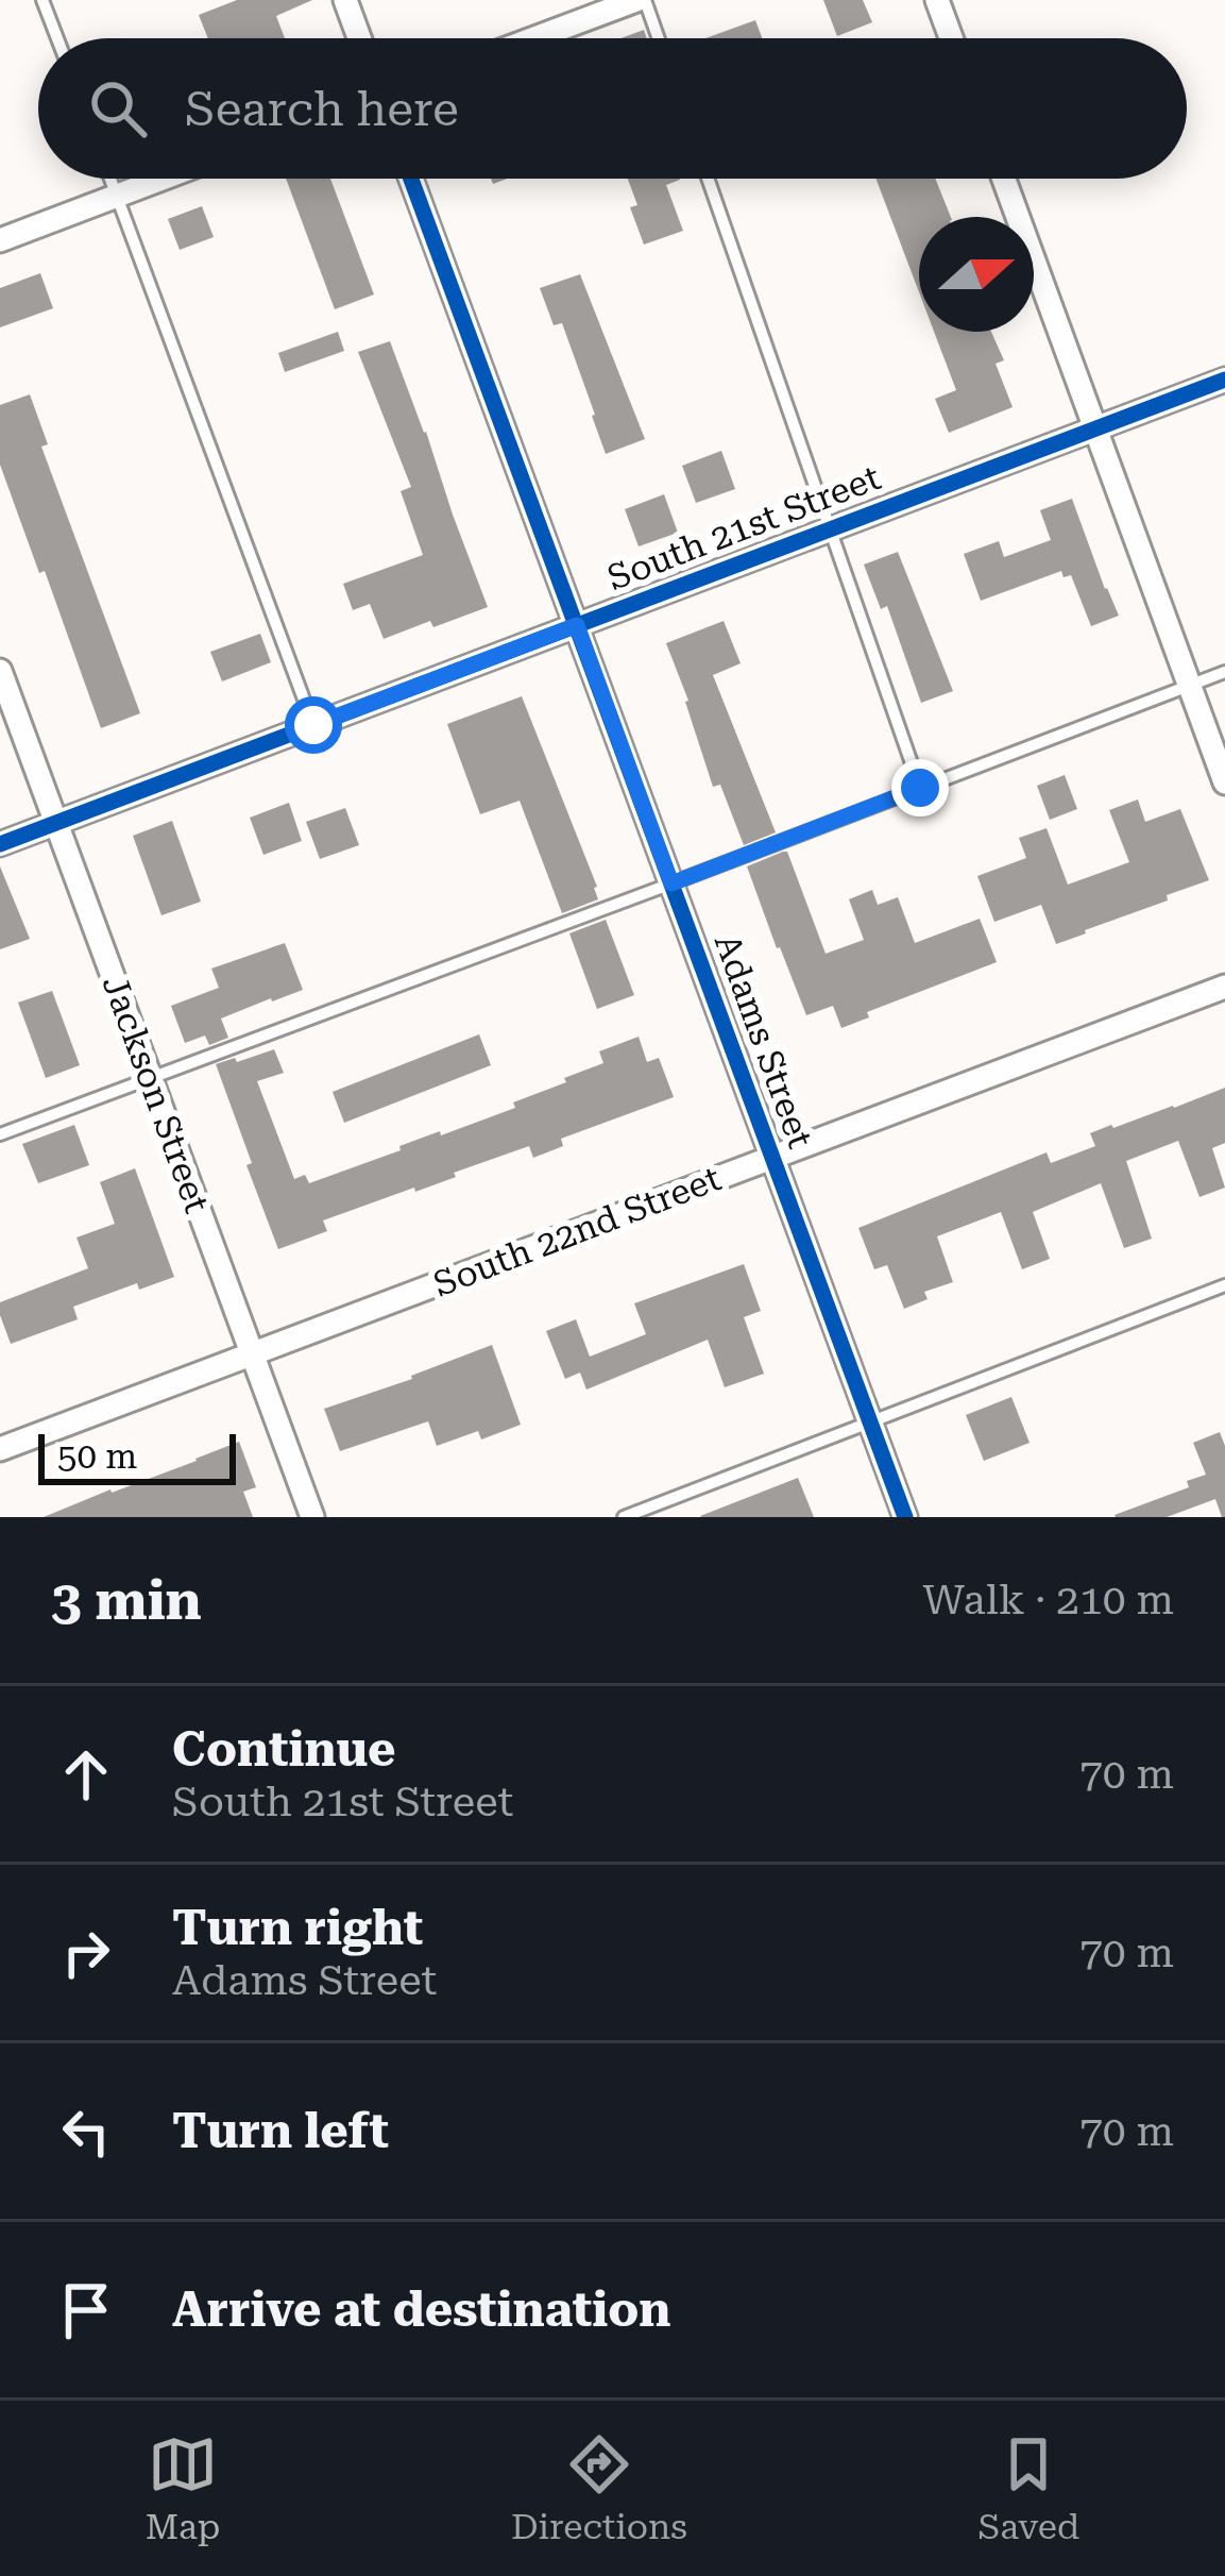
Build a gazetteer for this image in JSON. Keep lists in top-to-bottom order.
{
  "streets": {
    "street": [
      "South 21st Street",
      "Adams Street",
      "Jackson Street",
      "South 22nd Street"
    ]
  },
  "crossings": [
    ["South 21st Street", "Adams Street"],
    ["South 21st Street", "Jackson Street"],
    ["Adams Street", "South 22nd Street"],
    ["Jackson Street", "South 22nd Street"]
  ],
  "scale_bar": "50 m",
  "north": "right",
  "page": {
    "search": "Search here",
    "scale": "50 m",
    "heading": ["3 min", "Walk · 210 m"],
    "list": [
      ["Continue", "South 21st Street", "70 m"],
      ["Turn right", "Adams Street", "70 m"],
      ["Turn left", "70 m"],
      "Arrive at destination"
    ],
    "nav": ["Map", "Directions", "Saved"]
  }
}
